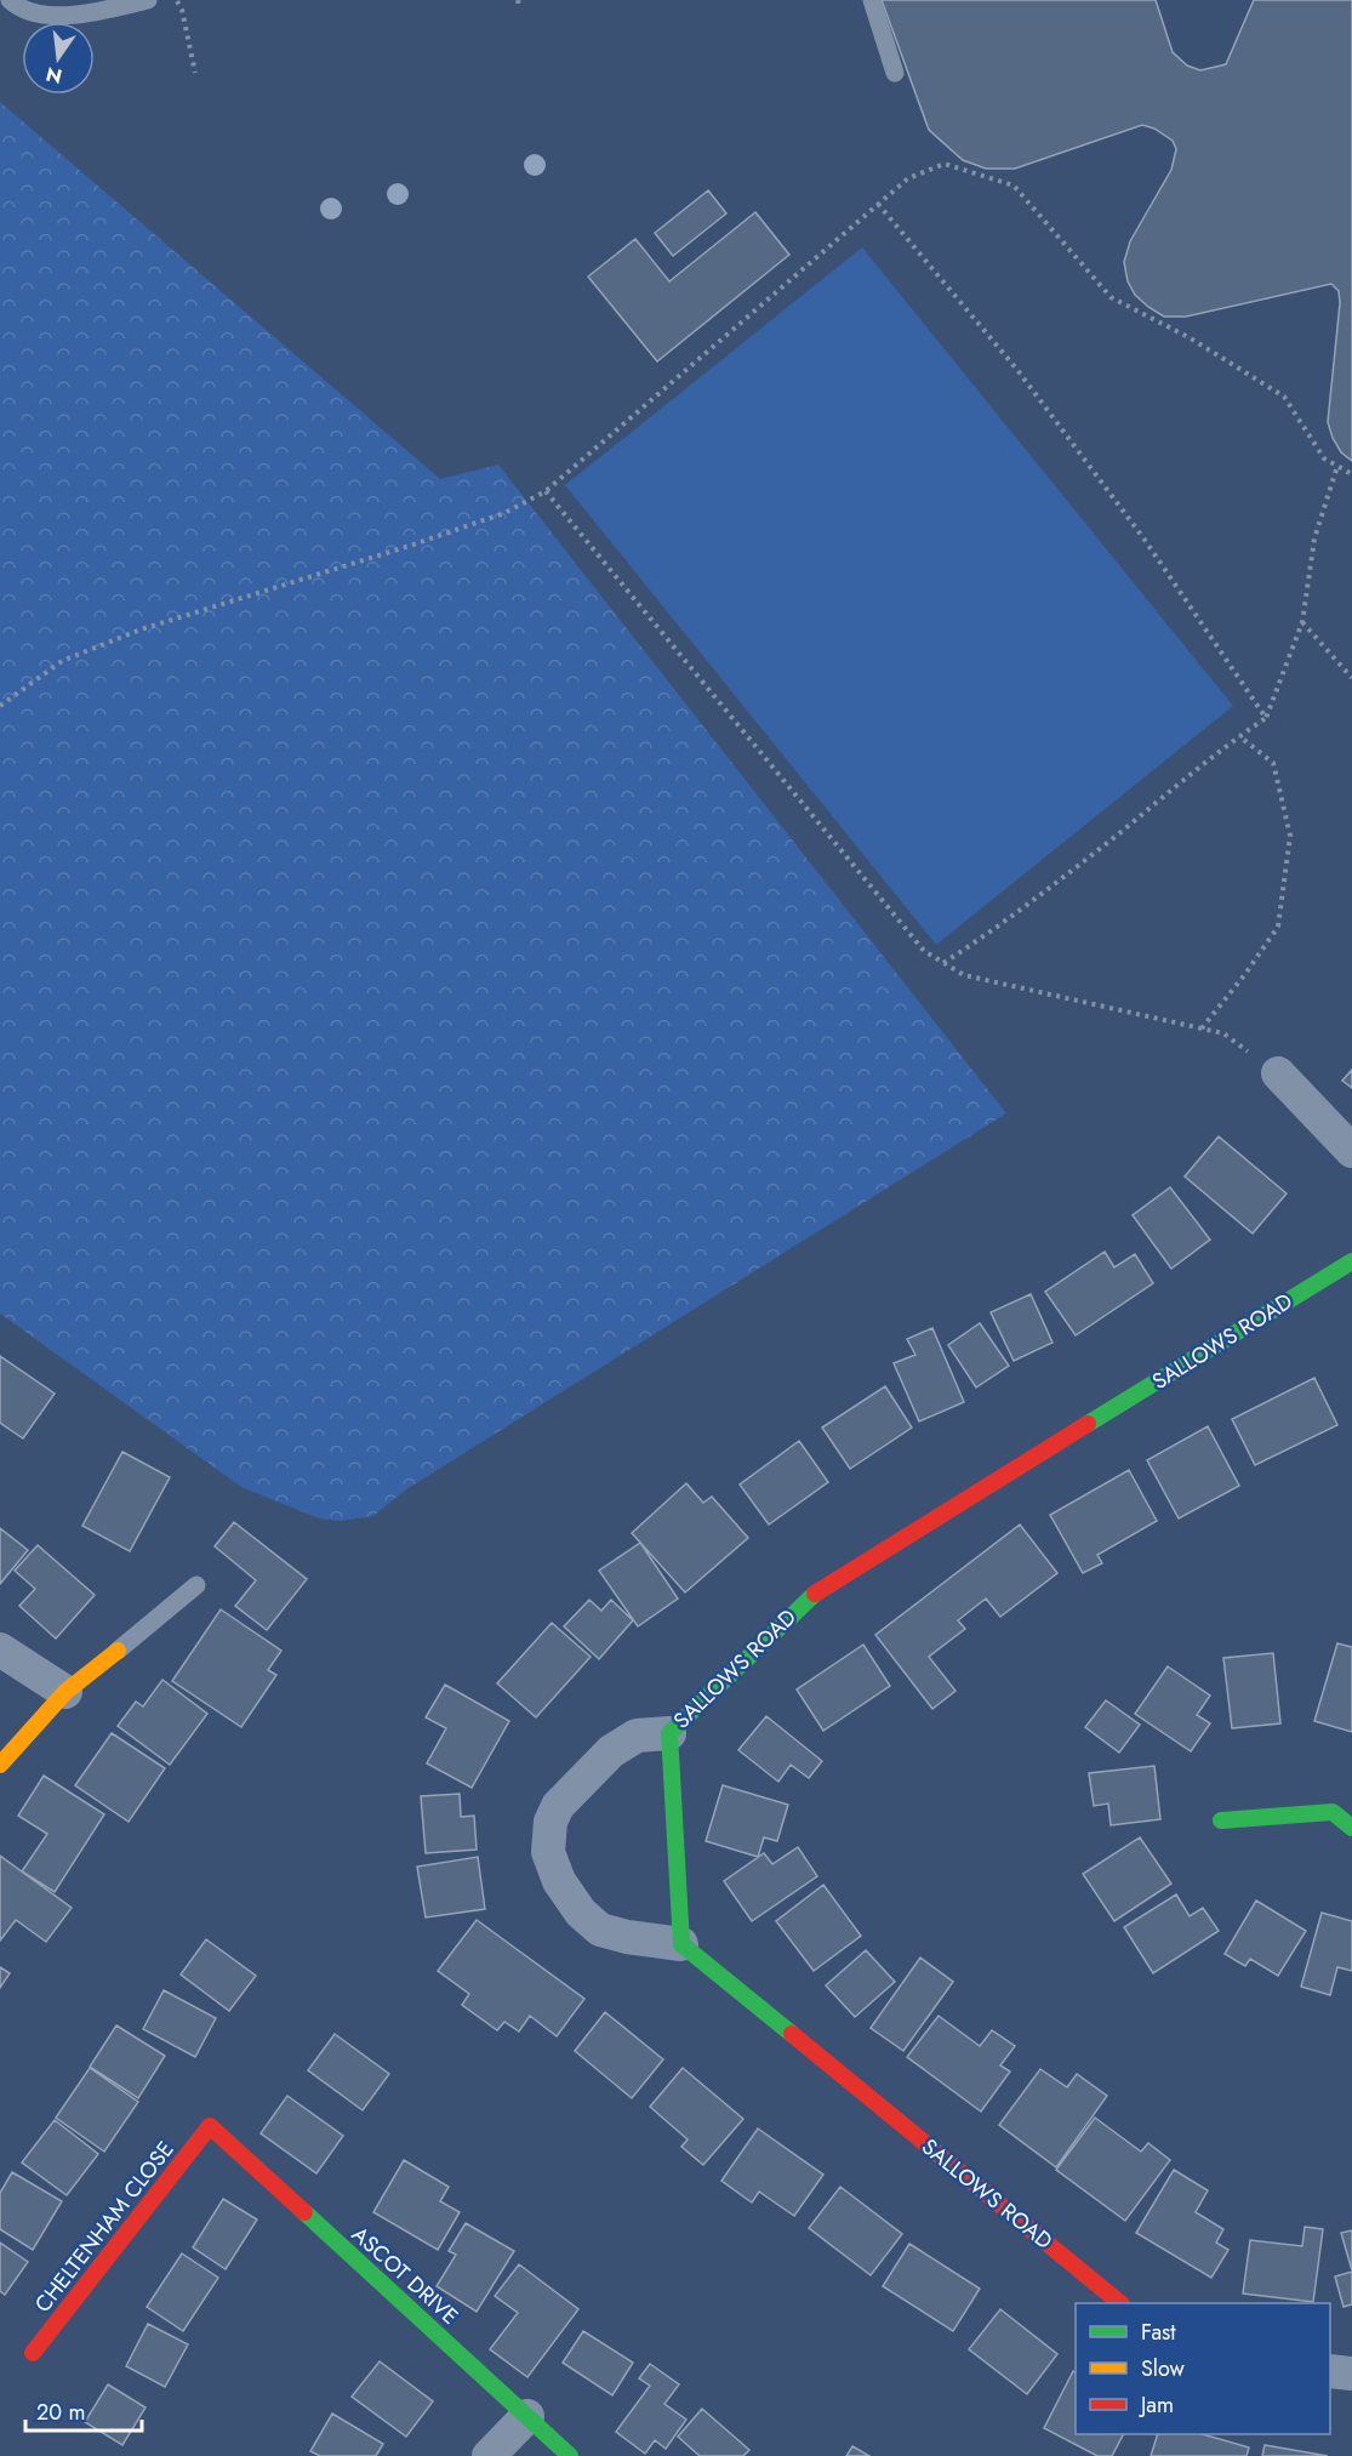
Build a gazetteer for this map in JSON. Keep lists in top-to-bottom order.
{
  "streets": {
    "street": ["SALLOWS ROAD", "CHELTENHAM CLOSE", "ASCOT DRIVE"]
  },
  "crossings": [
    ["CHELTENHAM CLOSE", "ASCOT DRIVE"]
  ],
  "legend": ["Fast", "Slow", "Jam"],
  "scale_bar": "20 m",
  "north": "bottom"
}
